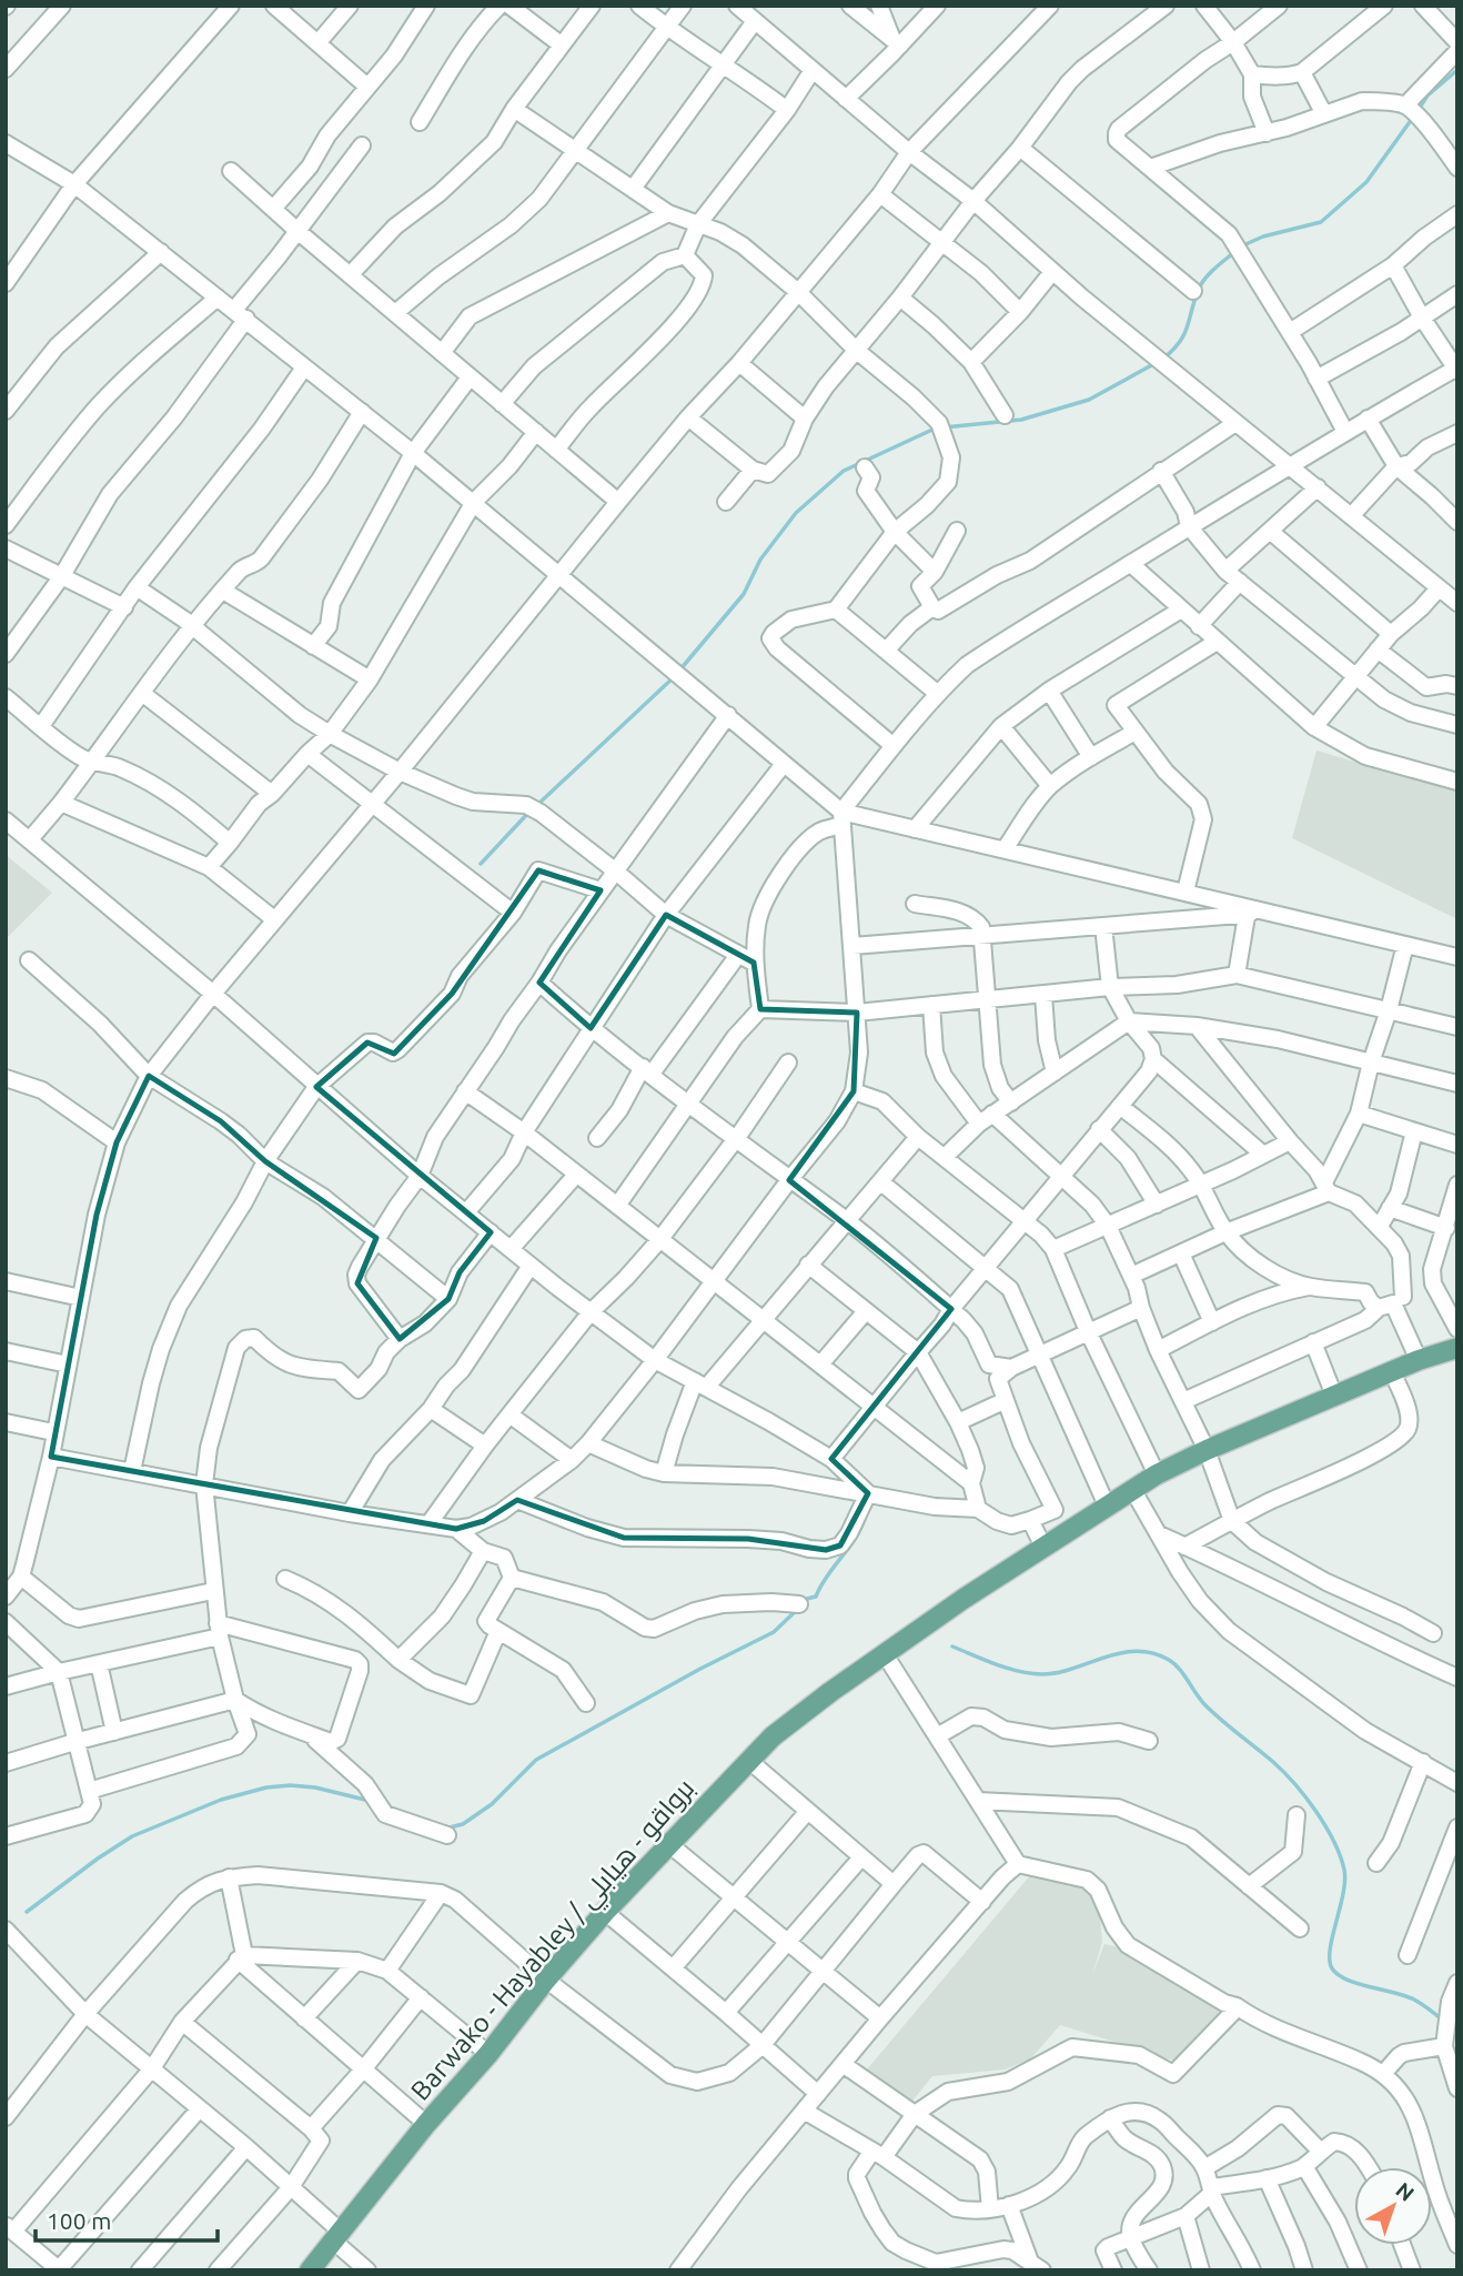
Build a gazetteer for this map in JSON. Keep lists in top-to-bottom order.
{
  "streets": {
    "main road": ["Barwako - Hayabley / برواقو - هيابلي"]
  },
  "scale_bar": "100 m",
  "north": "top right"
}
